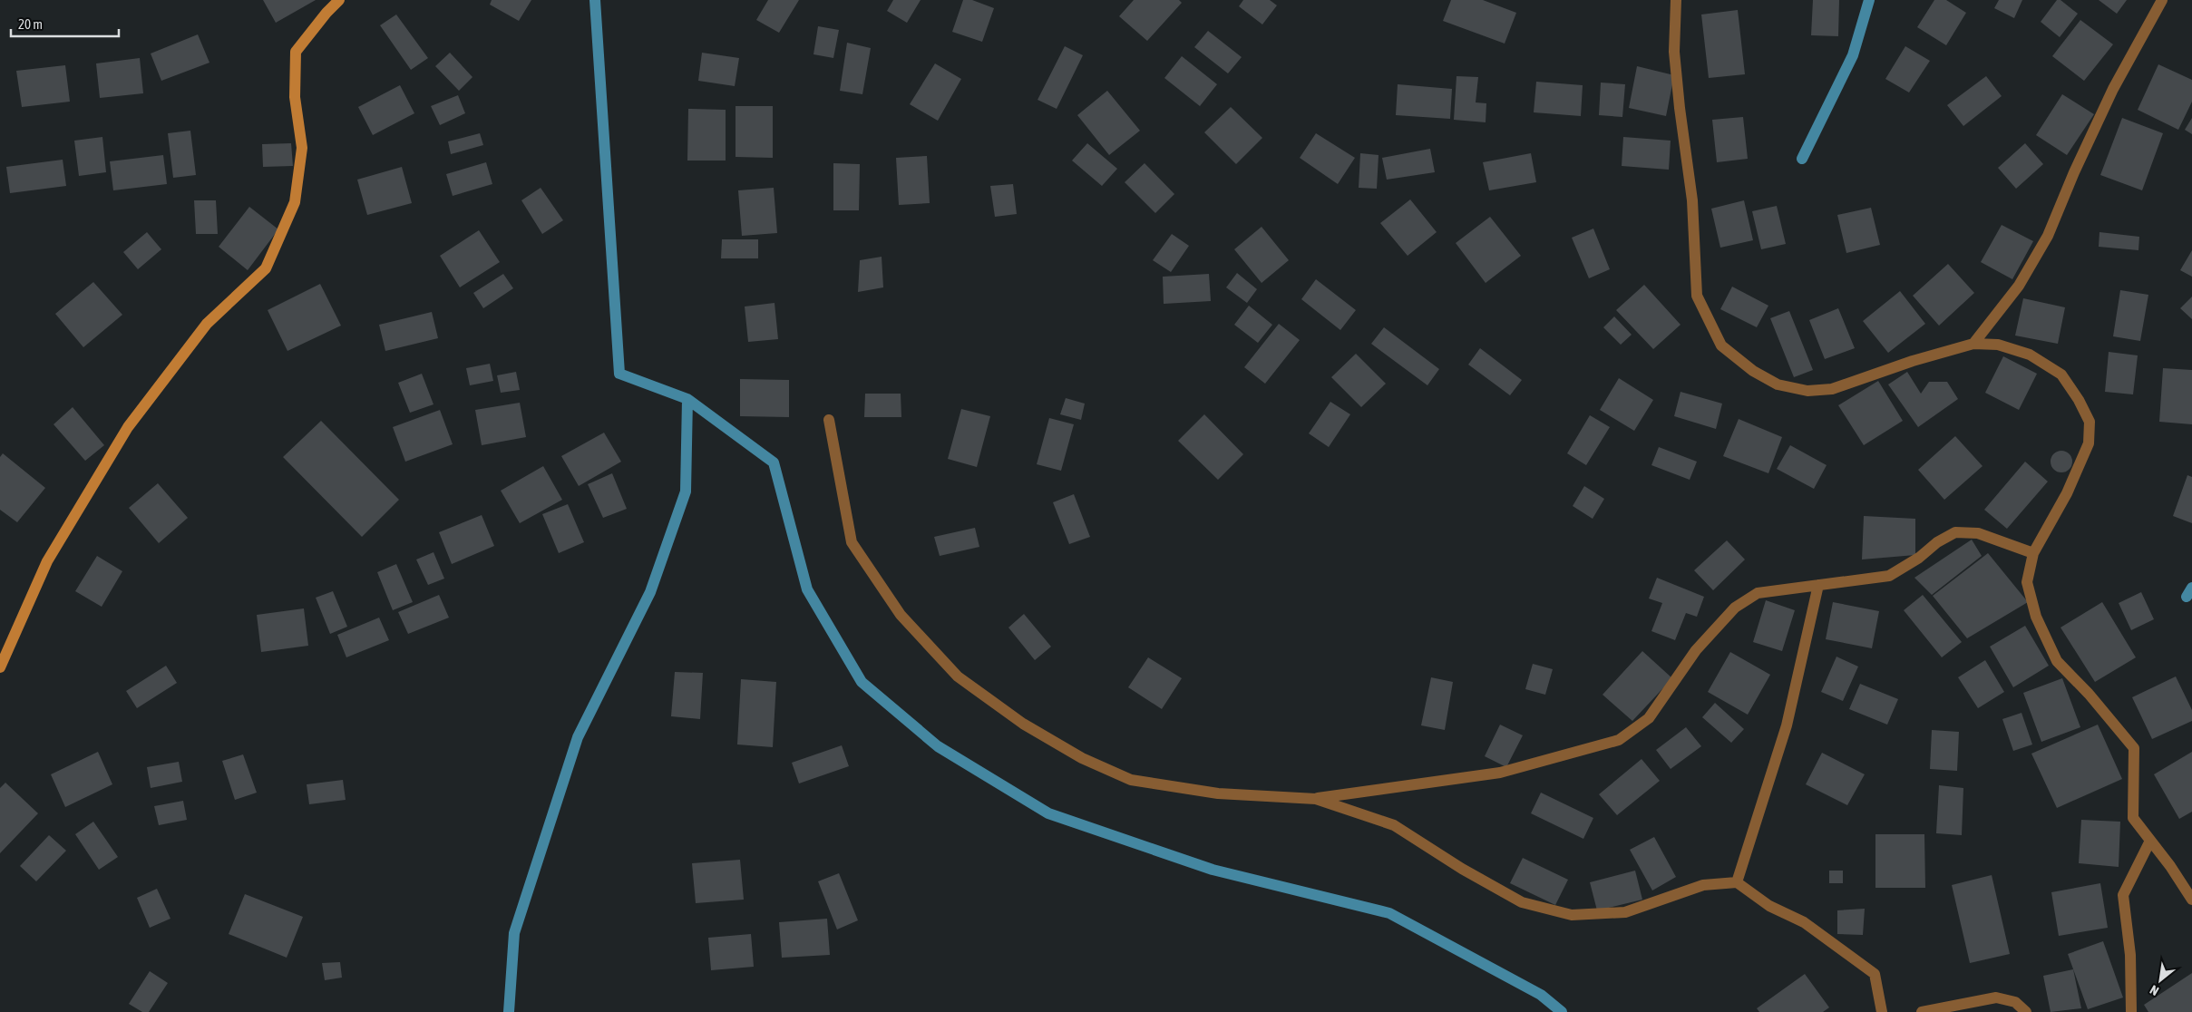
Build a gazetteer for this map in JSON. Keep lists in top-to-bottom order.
{
  "scale_bar": "20 m",
  "north": "bottom left"
}
